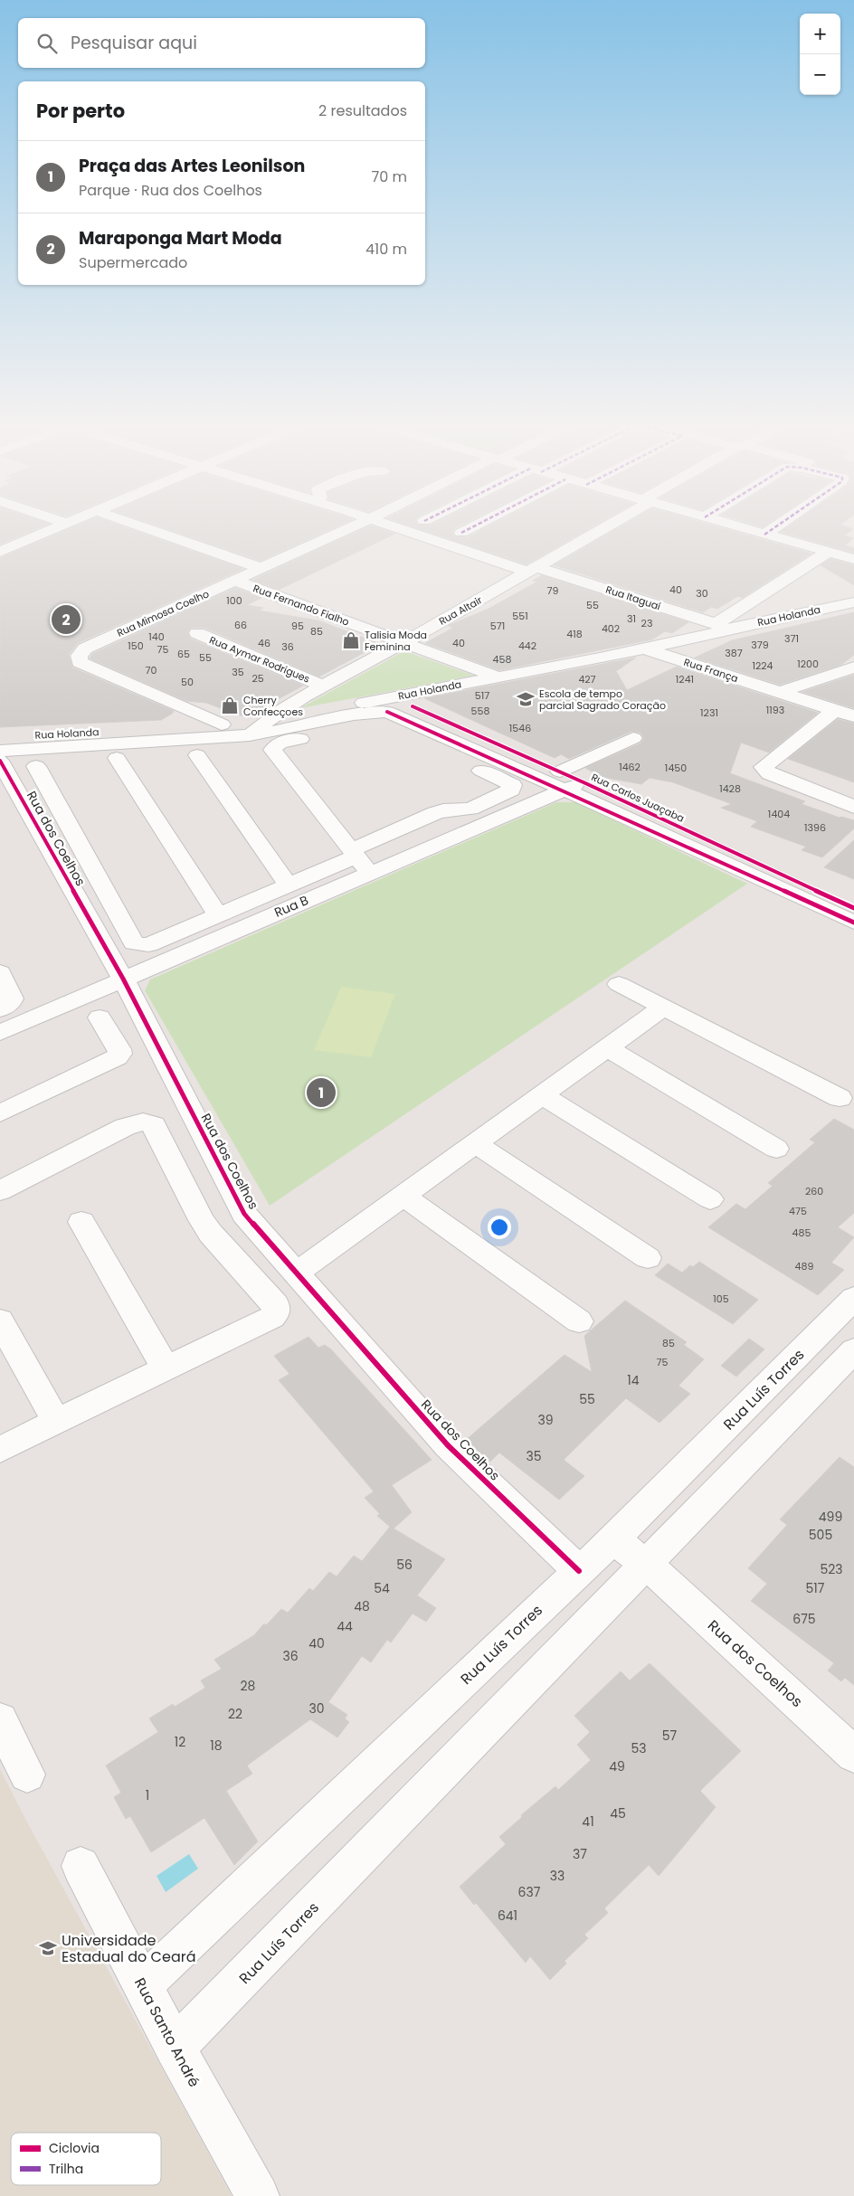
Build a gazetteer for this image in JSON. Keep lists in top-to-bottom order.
{
  "streets": {
    "street": [
      "Rua Itaguaí",
      "Rua Fernando Fialho",
      "Rua Altair",
      "Rua Mimosa Coelho",
      "Rua Holanda",
      "Rua Aymar Rodrigues",
      "Rua França",
      "Rua Carlos Juaçaba",
      "Rua dos Coelhos",
      "Rua B",
      "Rua Luís Torres",
      "Rua Santo André"
    ]
  },
  "crossings": [
    ["Rua Itaguaí", "Rua Altair"],
    ["Rua Itaguaí", "Rua Holanda"],
    ["Rua Fernando Fialho", "Rua Altair"],
    ["Rua Fernando Fialho", "Rua Mimosa Coelho"],
    ["Rua Fernando Fialho", "Rua Holanda"],
    ["Rua Altair", "Rua Holanda"],
    ["Rua Altair", "Rua Aymar Rodrigues"],
    ["Rua Mimosa Coelho", "Rua Holanda"],
    ["Rua Holanda", "Rua França"],
    ["Rua Holanda", "Rua Carlos Juaçaba"],
    ["Rua Carlos Juaçaba", "Rua B"],
    ["Rua dos Coelhos", "Rua B"],
    ["Rua dos Coelhos", "Rua Luís Torres"],
    ["Rua Luís Torres", "Rua Santo André"]
  ],
  "places": {
    "shop": ["Talisia Moda Feminina", "Cherry Confecçoes"],
    "school or university": ["Escola de tempo parcial Sagrado Coração", "Universidade Estadual do Ceará"]
  },
  "house_numbers": [
    "40",
    "79",
    "30",
    "100",
    "55",
    "551",
    "31",
    "23",
    "66",
    "95",
    "571",
    "402",
    "85",
    "418",
    "140",
    "371",
    "46",
    "40",
    "379",
    "150",
    "442",
    "36",
    "75",
    "387",
    "65",
    "55",
    "458",
    "1200",
    "1224",
    "70",
    "35",
    "25",
    "427",
    "1241",
    "50",
    "517",
    "1193",
    "558",
    "1231",
    "1546",
    "1462",
    "1450",
    "1428",
    "1404",
    "1396",
    "260",
    "475",
    "485",
    "489",
    "105",
    "85",
    "75",
    "14",
    "55",
    "39",
    "35",
    "499",
    "505",
    "56",
    "523",
    "54",
    "517",
    "48",
    "675",
    "44",
    "40",
    "36",
    "28",
    "30",
    "22",
    "57",
    "12",
    "18",
    "53",
    "49",
    "1",
    "45",
    "41",
    "37",
    "33",
    "637",
    "641"
  ],
  "legend": ["Ciclovia", "Trilha"],
  "page": {
    "map_buttons": ["+", "−"],
    "search": "Pesquisar aqui",
    "heading": ["Por perto", "2 resultados"],
    "list": [
      {
        "mark": "1",
        "name": "Praça das Artes Leonilson",
        "note": "Parque · Rua dos Coelhos",
        "value": "70 m"
      },
      {
        "mark": "2",
        "name": "Maraponga Mart Moda",
        "note": "Supermercado",
        "value": "410 m"
      }
    ],
    "pins": ["2", "1"]
  }
}
